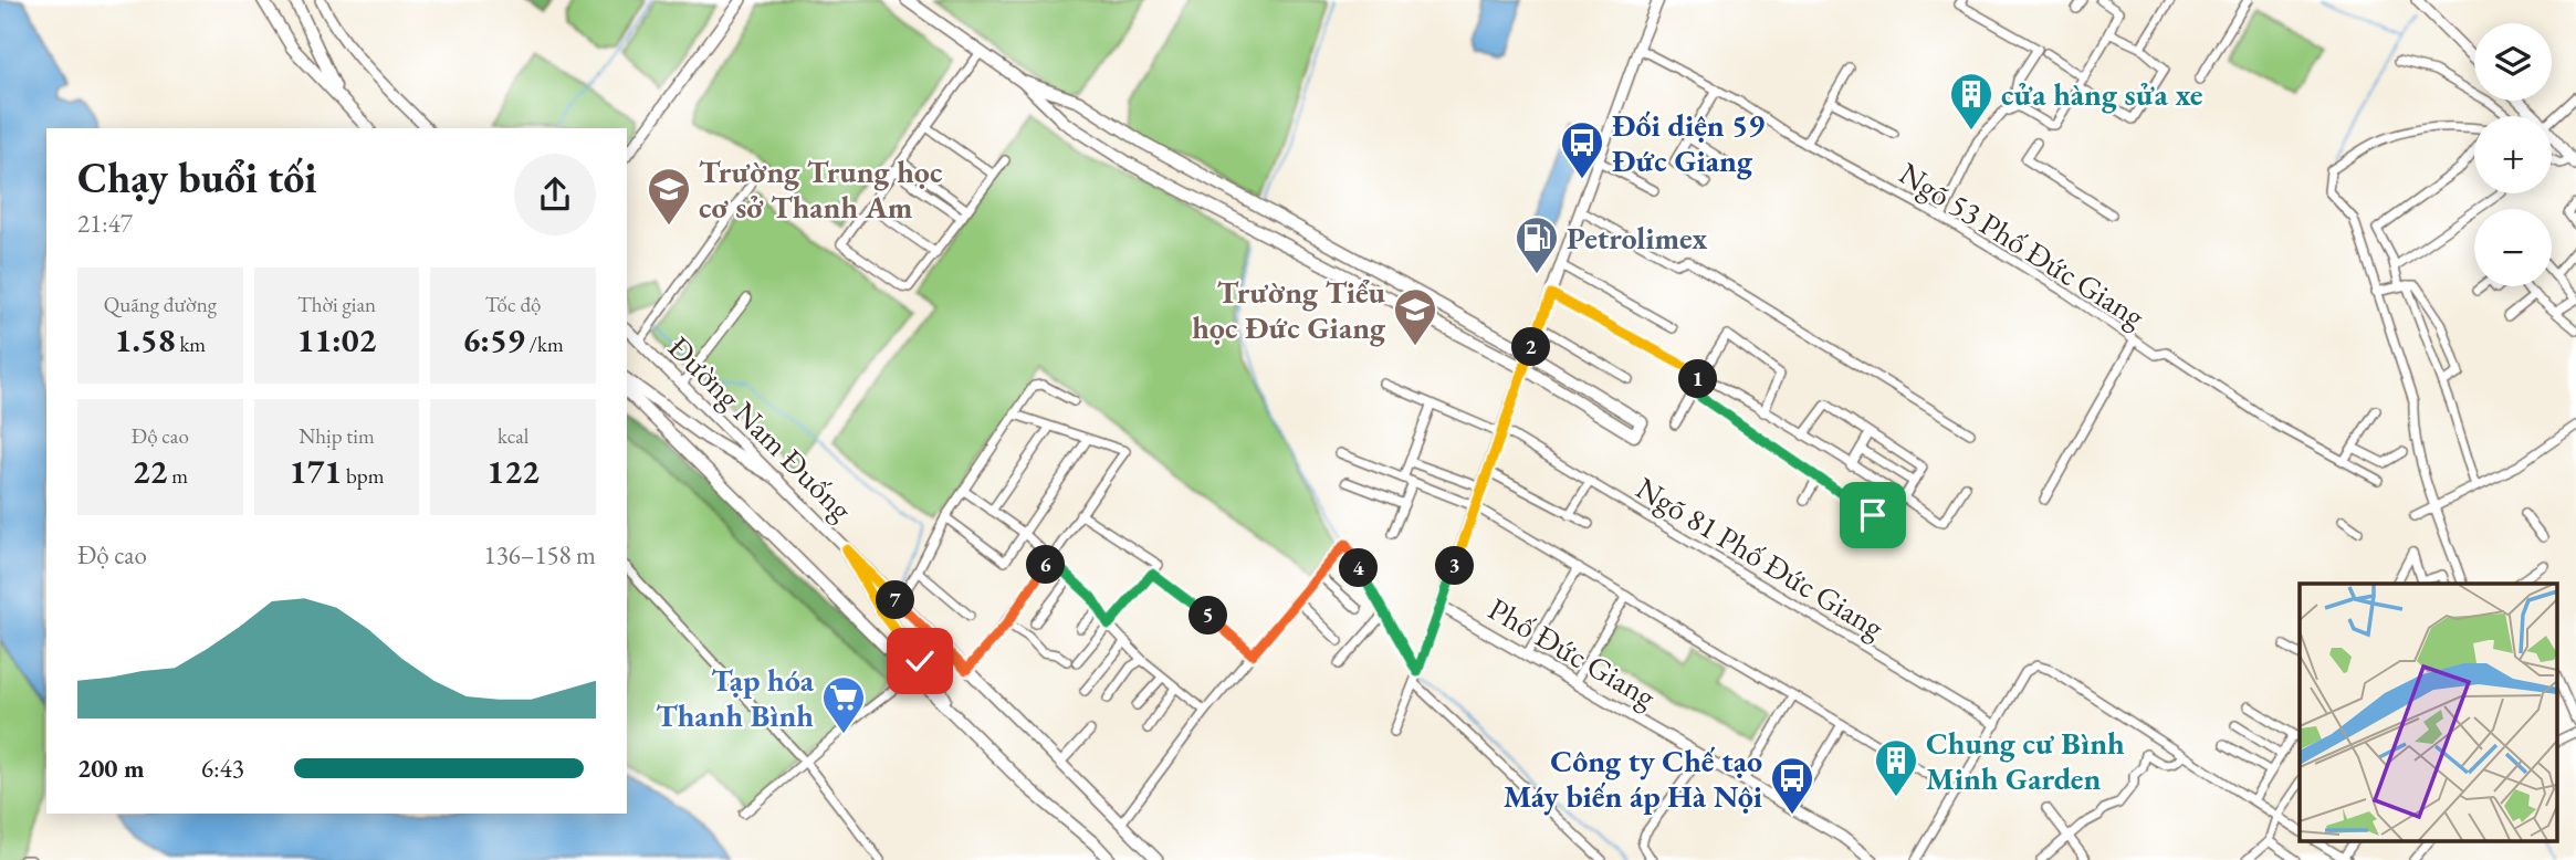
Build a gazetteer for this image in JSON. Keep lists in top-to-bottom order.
{
  "streets": {
    "street": [
      "Ngõ 53 Phố Đức Giang",
      "Đường Nam Đuống",
      "Ngõ 81 Phố Đức Giang",
      "Phố Đức Giang"
    ]
  },
  "crossings": [
    ["Ngõ 53 Phố Đức Giang", "Phố Đức Giang"],
    ["Ngõ 81 Phố Đức Giang", "Phố Đức Giang"]
  ],
  "places": {
    "building": ["cửa hàng sửa xe", "Chung cư Bình Minh Garden"],
    "bus stop": ["Đối diện 59 Đức Giang", "Công ty Chế tạo Máy biến áp Hà Nội"],
    "school or university": ["Trường Trung học cơ sở Thanh Am", "Trường Tiểu học Đức Giang"],
    "fuel station": ["Petrolimex"],
    "supermarket": ["Tạp hóa Thanh Bình"]
  },
  "page": {
    "map_buttons": ["+", "−"],
    "heading": ["Chạy buổi tối", "21:47"],
    "stats": [
      ["Quãng đường", "1.58 km"],
      ["Thời gian", "11:02"],
      ["Tốc độ", "6:59 /km"],
      ["Độ cao", "22 m"],
      ["Nhịp tim", "171 bpm"],
      ["kcal", "122"]
    ],
    "pins": [
      "2",
      "1",
      "6",
      "3",
      "4",
      "7",
      "5"
    ],
    "chart": ["Độ cao", "136–158 m"],
    "list": [
      {
        "name": "200 m",
        "note": "6:43"
      }
    ]
  }
}
